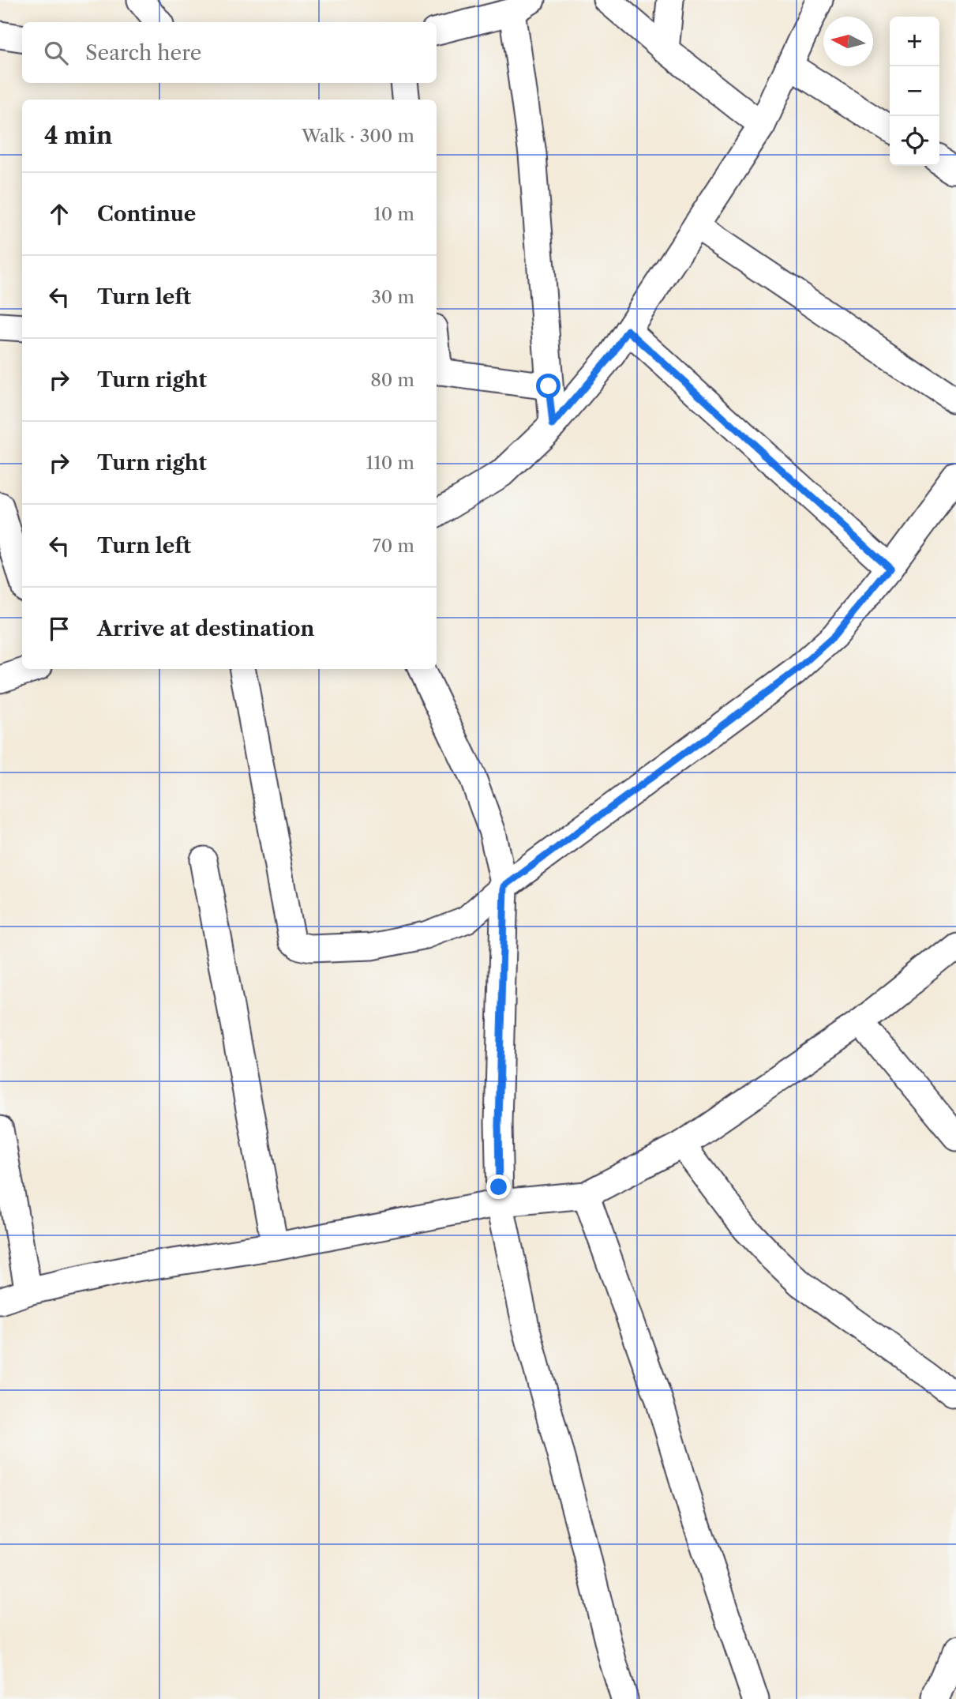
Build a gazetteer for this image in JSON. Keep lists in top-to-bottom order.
{
  "north": "left",
  "page": {
    "map_buttons": ["+", "−"],
    "search": "Search here",
    "heading": ["4 min", "Walk · 300 m"],
    "list": [
      ["Continue", "10 m"],
      ["Turn left", "30 m"],
      ["Turn right", "80 m"],
      ["Turn right", "110 m"],
      ["Turn left", "70 m"],
      "Arrive at destination"
    ]
  }
}
